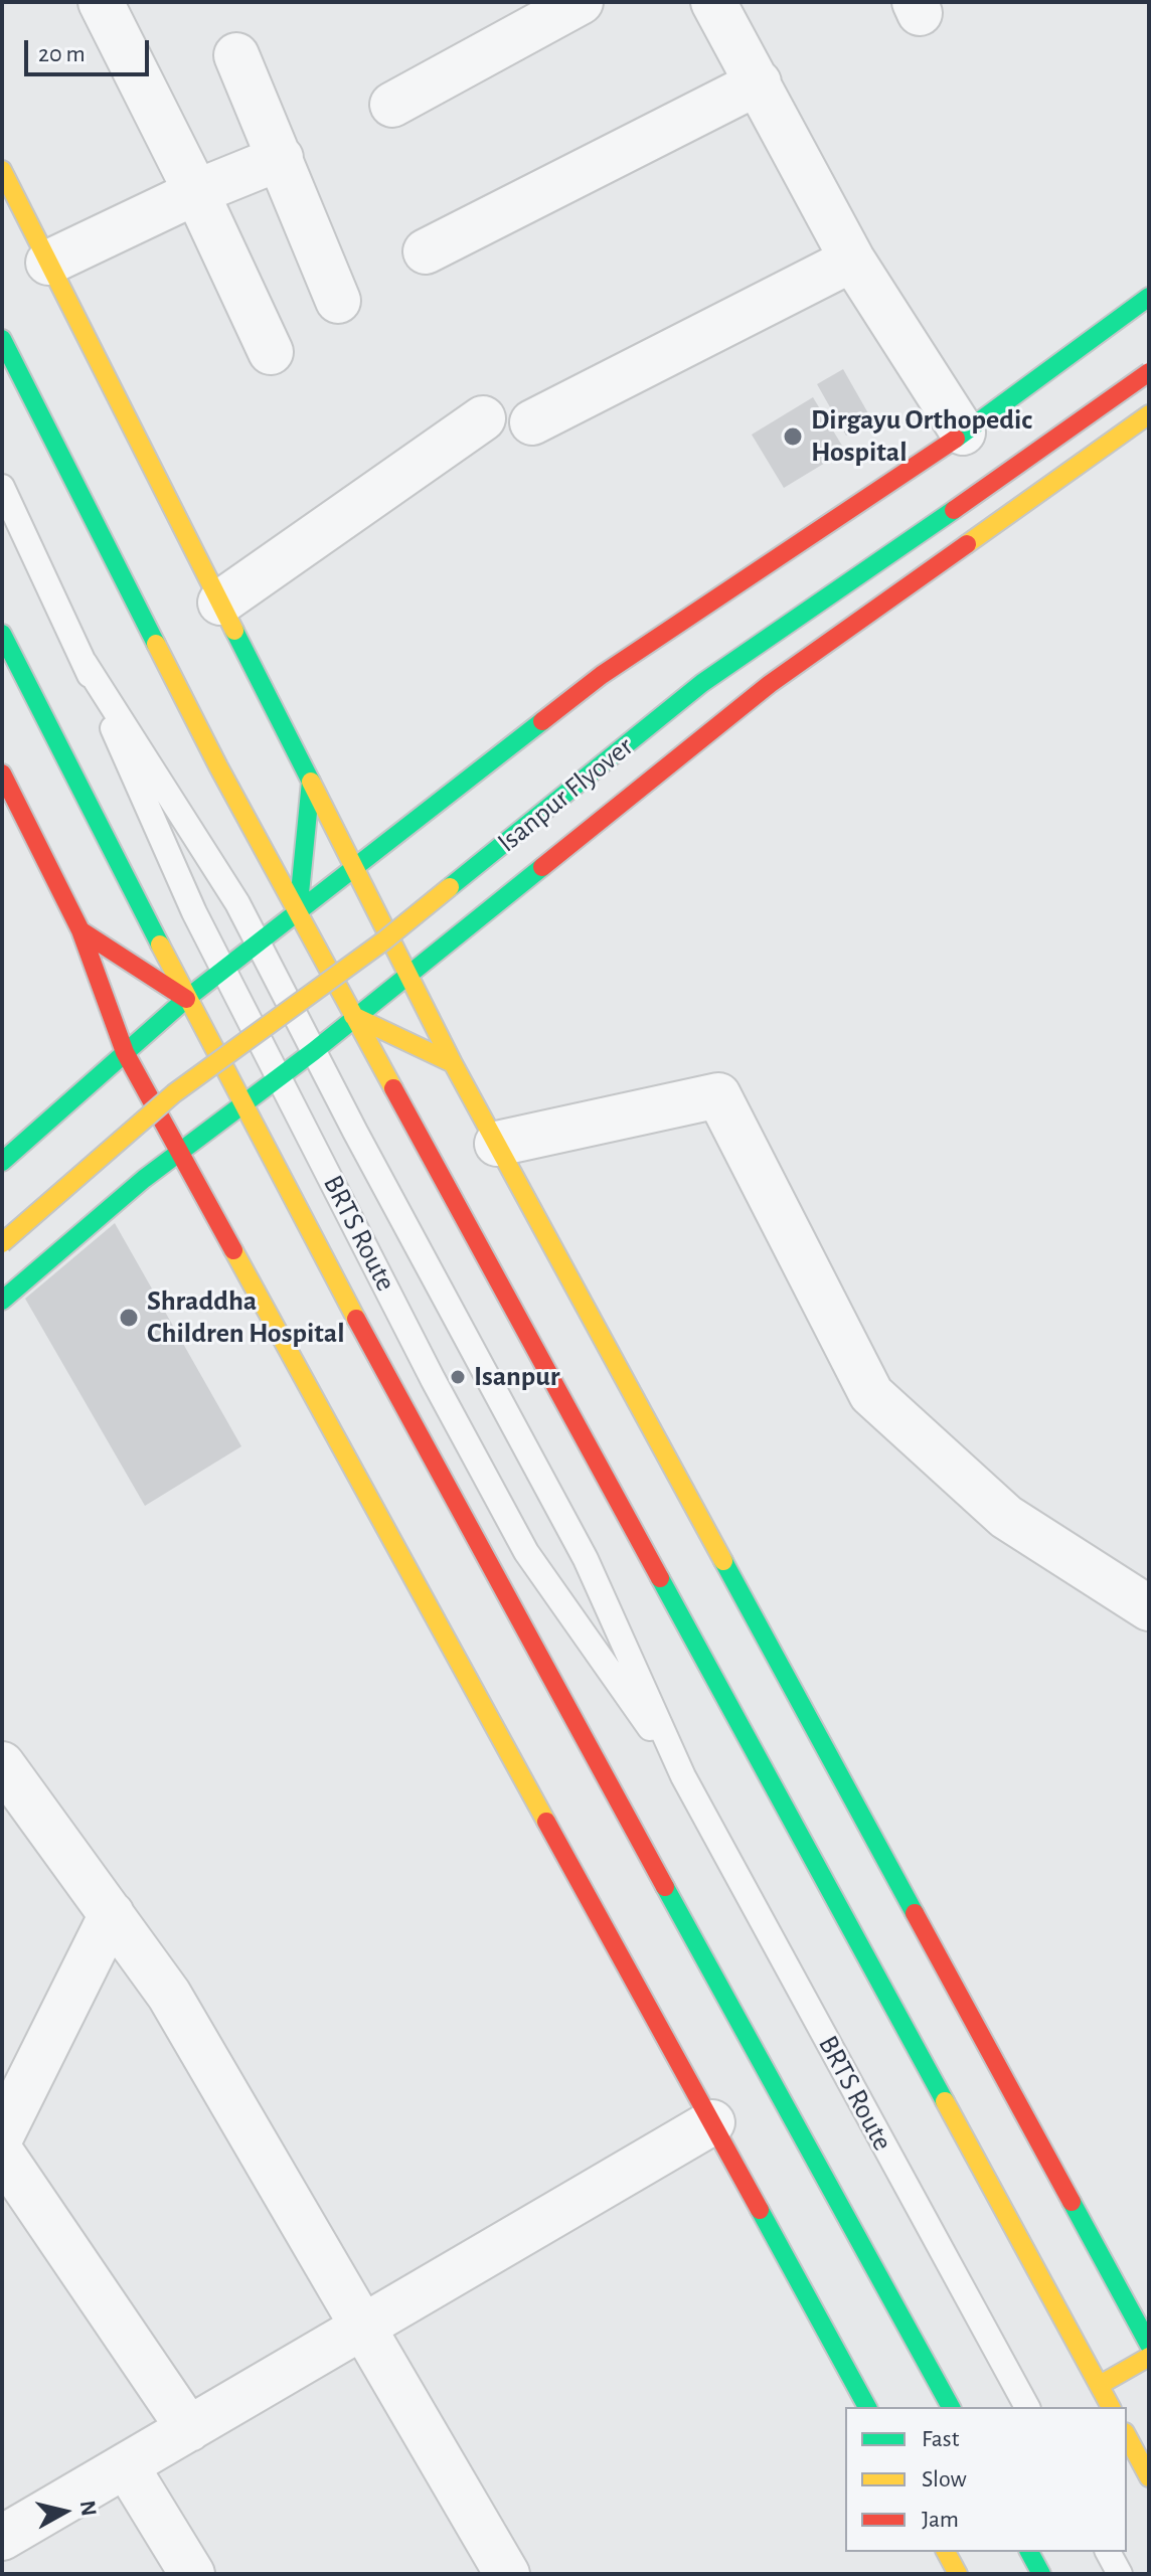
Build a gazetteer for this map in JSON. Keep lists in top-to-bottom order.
{
  "streets": {
    "street": ["Isanpur Flyover"],
    "lane": ["BRTS Route"]
  },
  "places": ["Dirgayu Orthopedic Hospital", "Shraddha Children Hospital", "Isanpur"],
  "legend": ["Fast", "Slow", "Jam"],
  "scale_bar": "20 m",
  "north": "right"
}
